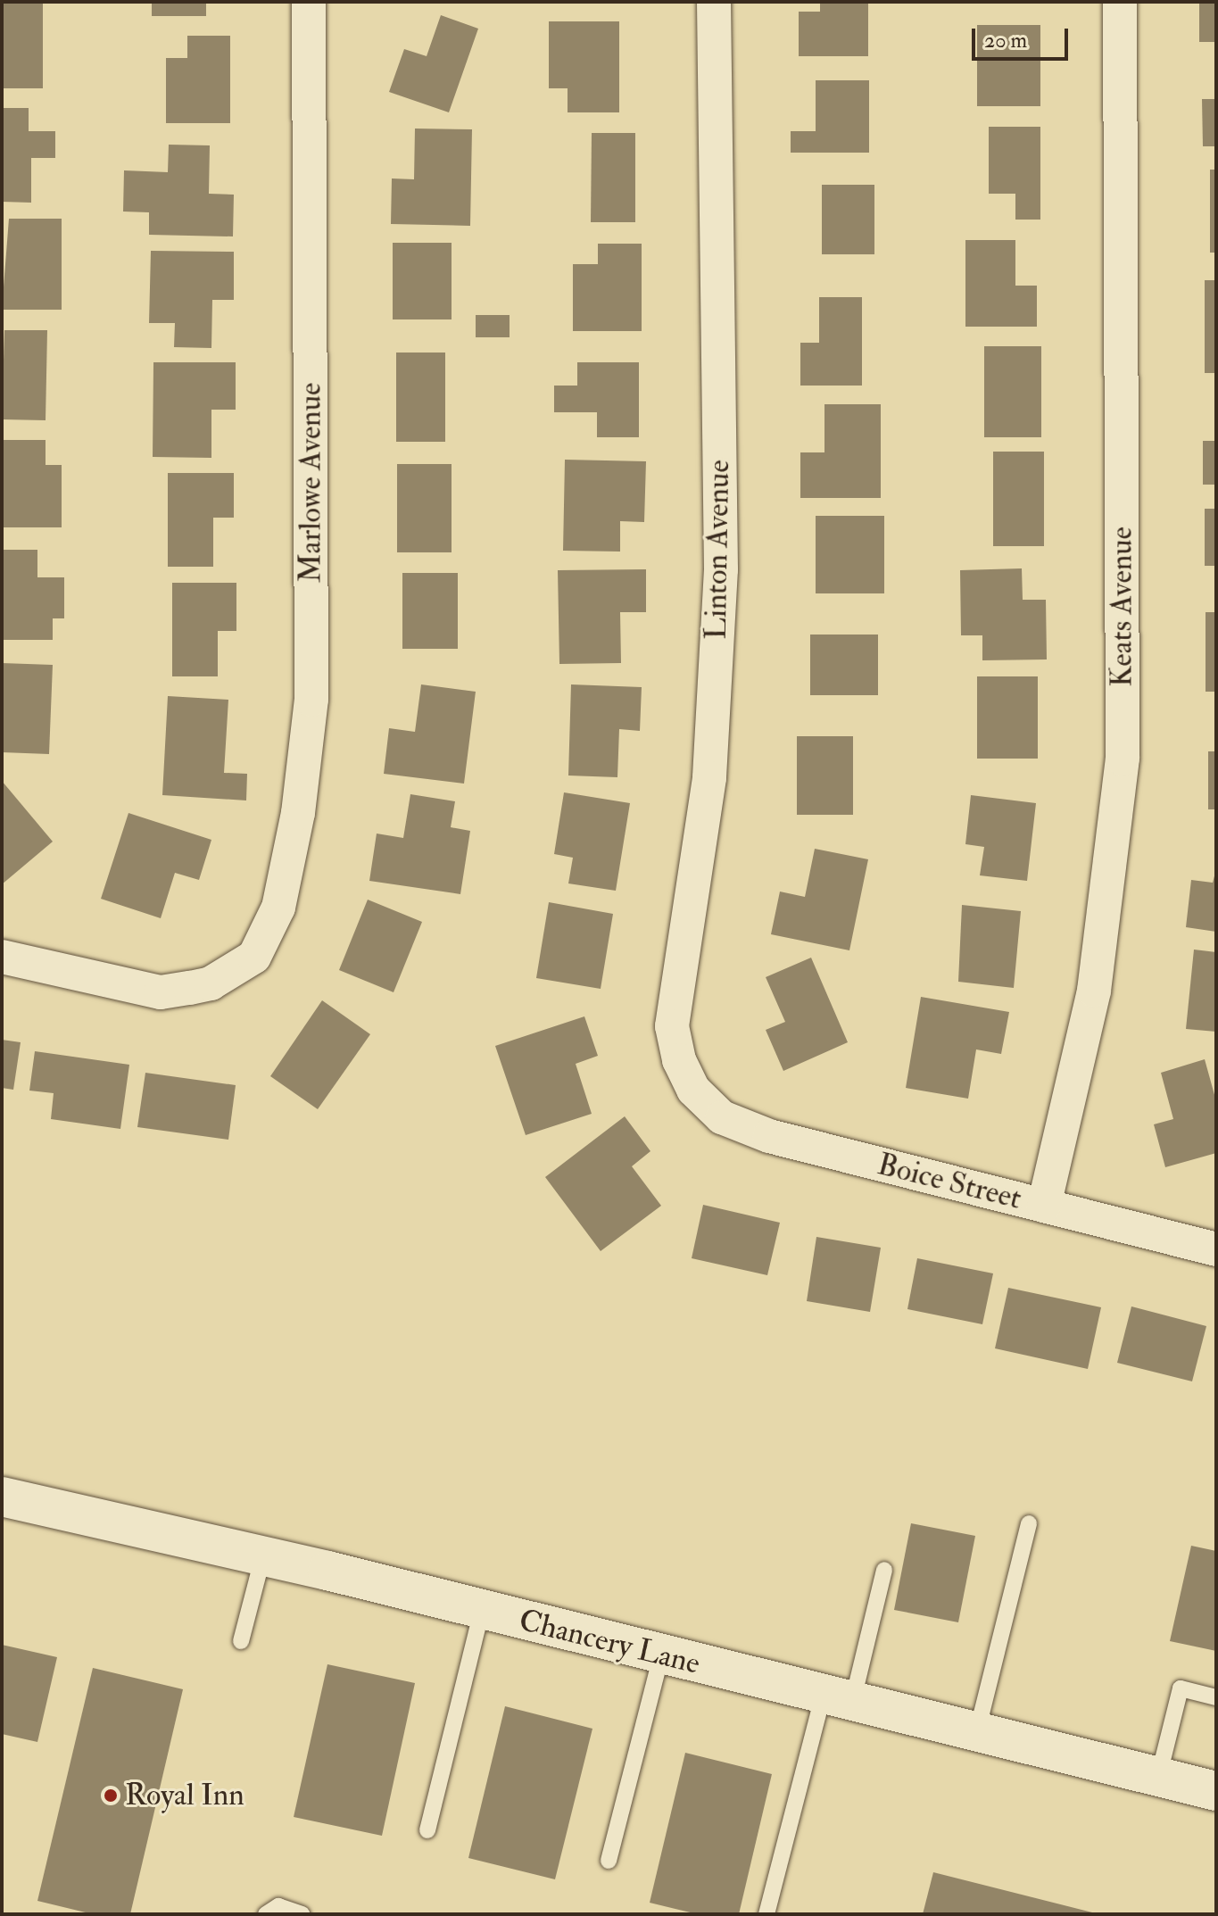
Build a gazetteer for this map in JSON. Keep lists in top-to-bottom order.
{
  "streets": {
    "street": [
      "Marlowe Avenue",
      "Linton Avenue",
      "Keats Avenue",
      "Boice Street",
      "Chancery Lane"
    ]
  },
  "crossings": [
    ["Linton Avenue", "Boice Street"],
    ["Keats Avenue", "Boice Street"]
  ],
  "places": ["Royal Inn"],
  "scale_bar": "20 m"
}
